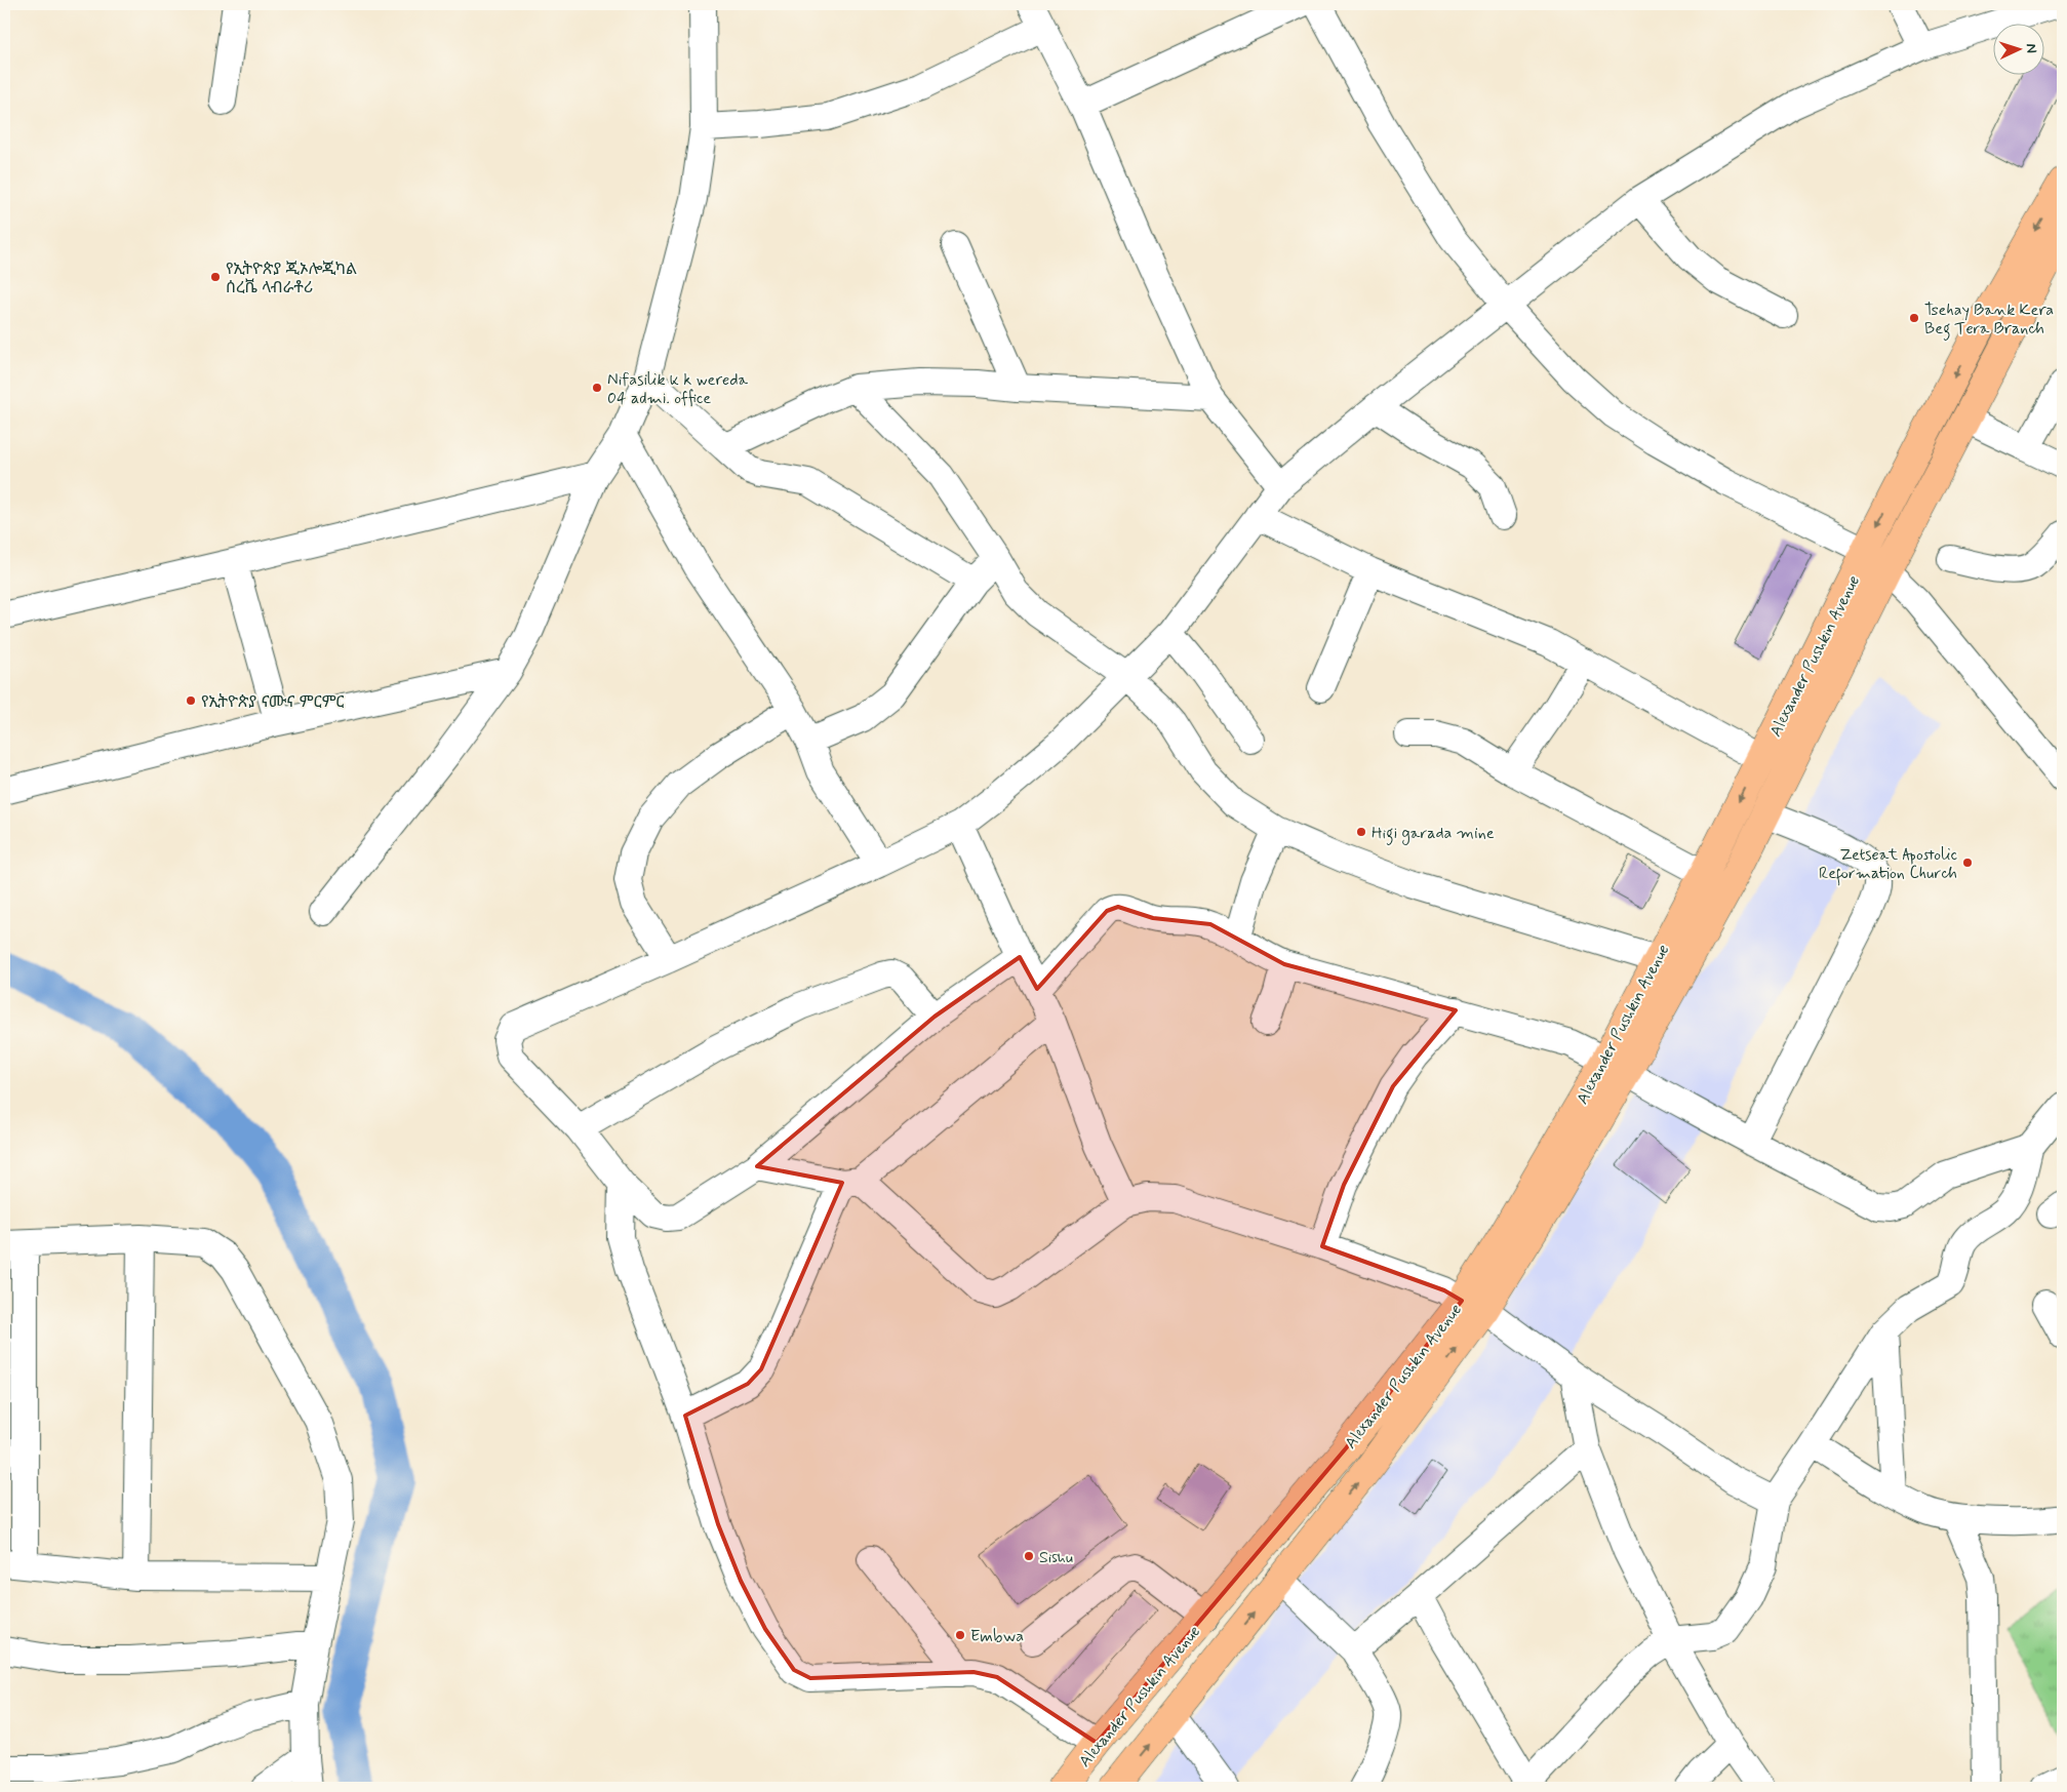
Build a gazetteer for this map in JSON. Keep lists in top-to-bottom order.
{
  "streets": {
    "main road": ["Alexander Pushkin Avenue"]
  },
  "places": [
    "የኢትዮጵያ ጂኦሎጂካል ሰረቬ ላብራቶሪ",
    "Tsehay Bank Kera Beg Tera Branch",
    "Nifasilik k k wereda 04 admi. office",
    "የኢትዮጵያ ናሙና ምርምር",
    "Higi garada mine",
    "Zetseat Apostolic Reformation Church",
    "Sishu",
    "Embwa"
  ],
  "north": "right"
}
